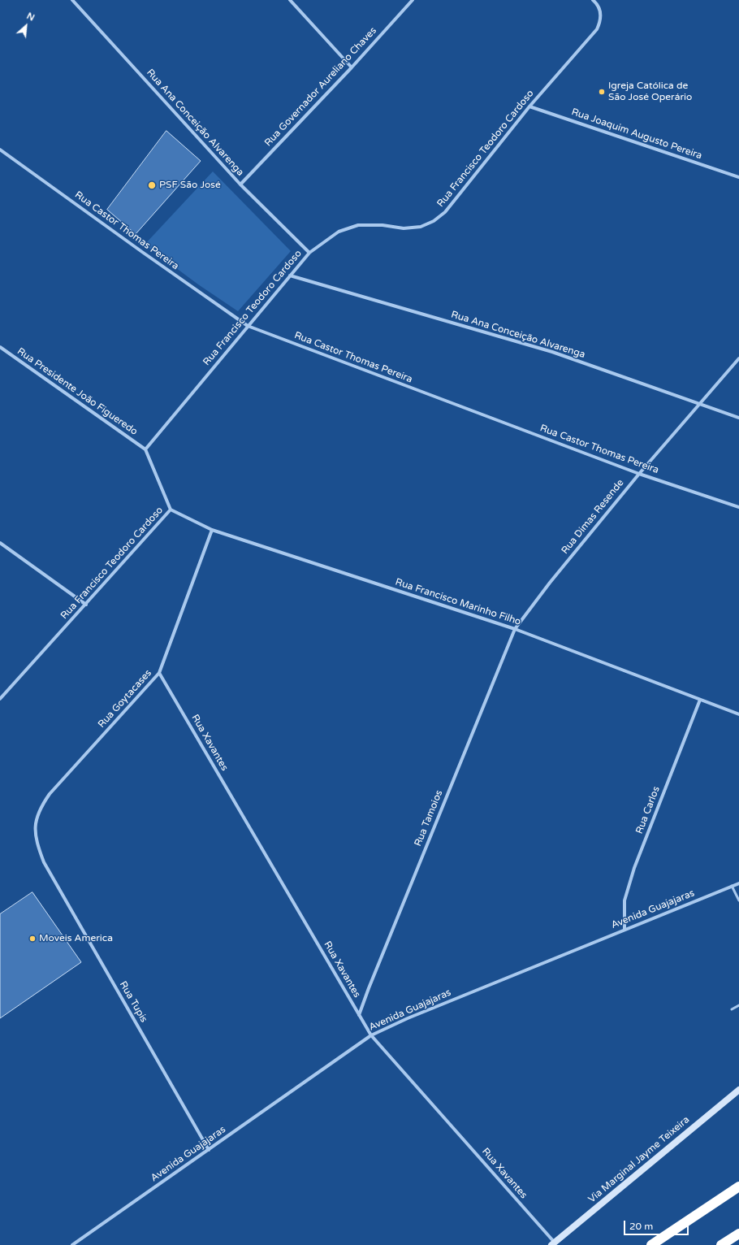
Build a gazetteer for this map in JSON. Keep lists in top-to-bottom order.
{
  "streets": {
    "main road": ["Via Marginal Jayme Teixeira"],
    "street": [
      "Rua Governador Aureliano Chaves",
      "Rua Ana Conceição Alvarenga",
      "Rua Joaquim Augusto Pereira",
      "Rua Francisco Teodoro Cardoso",
      "Rua Castor Thomas Pereira",
      "Rua Presidente João Figueredo",
      "Rua Dimas Resende",
      "Rua Francisco Marinho Filho",
      "Rua Goytacases",
      "Rua Xavantes",
      "Rua Carlos",
      "Rua Tamoios",
      "Avenida Guajajaras",
      "Rua Tupis"
    ]
  },
  "crossings": [
    ["Rua Governador Aureliano Chaves", "Rua Ana Conceição Alvarenga"],
    ["Rua Ana Conceição Alvarenga", "Rua Francisco Teodoro Cardoso"],
    ["Rua Ana Conceição Alvarenga", "Rua Dimas Resende"],
    ["Rua Joaquim Augusto Pereira", "Rua Francisco Teodoro Cardoso"],
    ["Rua Francisco Teodoro Cardoso", "Rua Castor Thomas Pereira"],
    ["Rua Francisco Teodoro Cardoso", "Rua Presidente João Figueredo"],
    ["Rua Francisco Teodoro Cardoso", "Rua Francisco Marinho Filho"],
    ["Rua Castor Thomas Pereira", "Rua Dimas Resende"],
    ["Rua Dimas Resende", "Rua Francisco Marinho Filho"],
    ["Rua Dimas Resende", "Rua Tamoios"],
    ["Rua Francisco Marinho Filho", "Rua Goytacases"],
    ["Rua Francisco Marinho Filho", "Rua Carlos"],
    ["Rua Francisco Marinho Filho", "Rua Tamoios"],
    ["Rua Goytacases", "Rua Xavantes"],
    ["Rua Goytacases", "Rua Tupis"],
    ["Rua Xavantes", "Rua Tamoios"],
    ["Rua Xavantes", "Avenida Guajajaras"],
    ["Rua Xavantes", "Via Marginal Jayme Teixeira"],
    ["Rua Carlos", "Avenida Guajajaras"],
    ["Avenida Guajajaras", "Rua Tupis"]
  ],
  "places": ["Igreja Católica de São José Operário", "PSF São José", "Moveis America"],
  "scale_bar": "20 m",
  "north": "top right"
}
